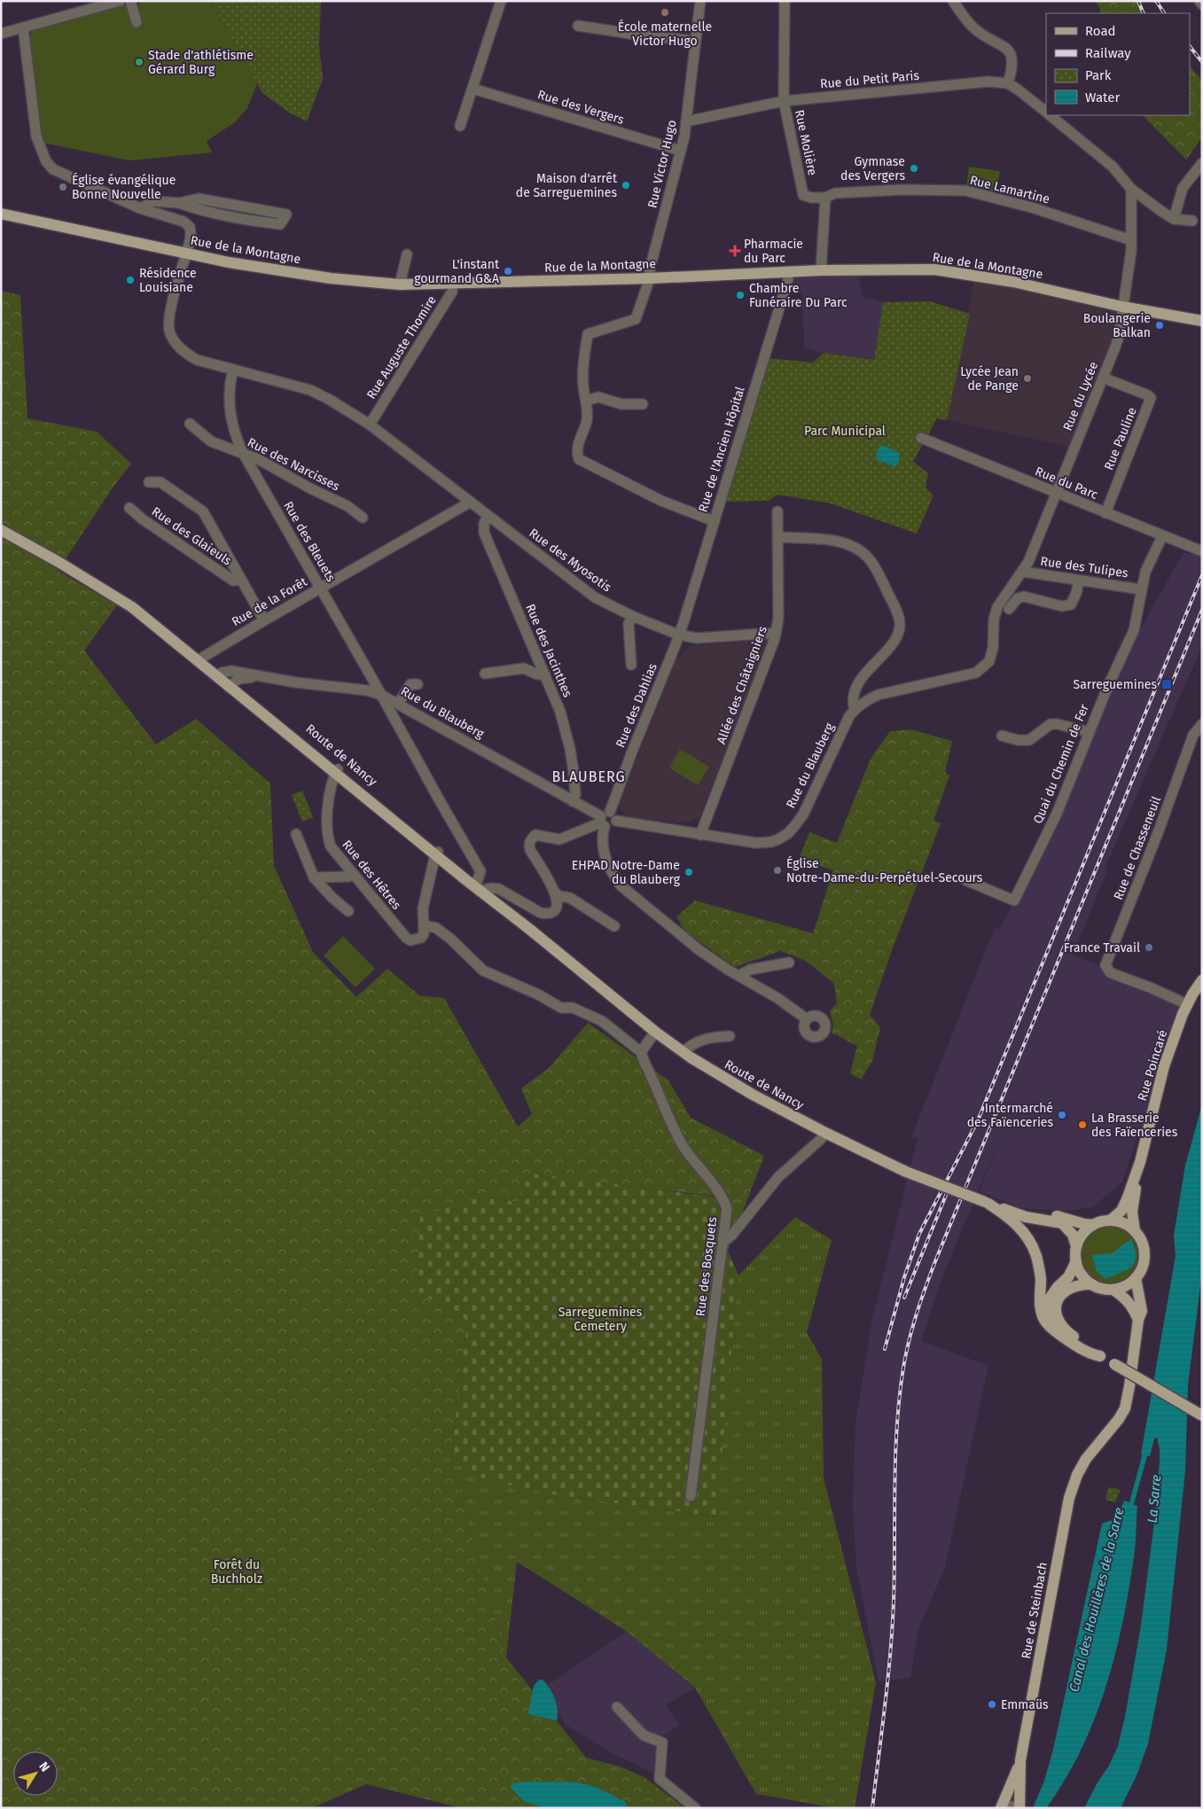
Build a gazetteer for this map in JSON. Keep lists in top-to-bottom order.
{
  "streets": {
    "main road": [
      "Rue de la Montagne",
      "Route de Nancy",
      "Rue Poincaré",
      "Rue de Steinbach"
    ],
    "street": [
      "Rue du Petit Paris",
      "Rue des Vergers",
      "Rue Molière",
      "Rue Victor Hugo",
      "Rue Lamartine",
      "Rue Auguste Thomire",
      "Rue du Lycée",
      "Rue Pauline",
      "Rue de l'Ancien Hôpital",
      "Rue des Narcisses",
      "Rue du Parc",
      "Rue des Glaieuls",
      "Rue des Bleuets",
      "Rue des Myosotis",
      "Rue des Tulipes",
      "Rue de la Forêt",
      "Rue des Jacinthes",
      "Allée des Châtaigniers",
      "Rue des Dahlias",
      "Rue du Blauberg",
      "Quai du Chemin de Fer",
      "Rue de Chasseneuil",
      "Rue des Hêtres",
      "Rue des Bosquets"
    ]
  },
  "crossings": [
    ["Rue du Petit Paris", "Rue Molière"],
    ["Rue du Petit Paris", "Rue Victor Hugo"],
    ["Rue des Vergers", "Rue Victor Hugo"],
    ["Rue Molière", "Rue Lamartine"],
    ["Rue Victor Hugo", "Rue de la Montagne"],
    ["Rue de la Montagne", "Rue Auguste Thomire"],
    ["Rue de la Montagne", "Rue du Lycée"],
    ["Rue de la Montagne", "Rue de l'Ancien Hôpital"],
    ["Rue de la Montagne", "Rue des Myosotis"],
    ["Rue Auguste Thomire", "Rue des Myosotis"],
    ["Rue du Lycée", "Rue Pauline"],
    ["Rue du Lycée", "Rue du Parc"],
    ["Rue du Lycée", "Rue des Tulipes"],
    ["Rue du Lycée", "Rue du Blauberg"],
    ["Rue Pauline", "Rue du Parc"],
    ["Rue de l'Ancien Hôpital", "Rue des Myosotis"],
    ["Rue de l'Ancien Hôpital", "Rue des Dahlias"],
    ["Rue des Narcisses", "Rue des Bleuets"],
    ["Rue du Parc", "Quai du Chemin de Fer"],
    ["Rue des Bleuets", "Rue des Myosotis"],
    ["Rue des Bleuets", "Rue de la Forêt"],
    ["Rue des Bleuets", "Rue du Blauberg"],
    ["Rue des Bleuets", "Route de Nancy"],
    ["Rue des Myosotis", "Rue de la Forêt"],
    ["Rue des Myosotis", "Rue des Jacinthes"],
    ["Rue des Myosotis", "Allée des Châtaigniers"],
    ["Rue des Myosotis", "Rue des Dahlias"],
    ["Rue des Tulipes", "Rue du Blauberg"],
    ["Rue des Tulipes", "Quai du Chemin de Fer"],
    ["Rue de la Forêt", "Route de Nancy"],
    ["Rue des Jacinthes", "Rue du Blauberg"],
    ["Allée des Châtaigniers", "Rue du Blauberg"],
    ["Rue des Dahlias", "Rue du Blauberg"],
    ["Rue du Blauberg", "Route de Nancy"],
    ["Route de Nancy", "Rue des Hêtres"],
    ["Route de Nancy", "Rue Poincaré"],
    ["Route de Nancy", "Rue de Steinbach"],
    ["Rue de Chasseneuil", "Rue Poincaré"],
    ["Rue Poincaré", "Rue de Steinbach"]
  ],
  "districts": ["BLAUBERG"],
  "water": ["La Sarre", "Canal des Houillères de la Sarre"],
  "parks": ["Parc Municipal", "Sarreguemines Cemetery", "Forêt du Buchholz"],
  "places": {
    "other": [
      "École maternelle Victor Hugo",
      "Stade d'athlétisme Gérard Burg",
      "Gymnase des Vergers",
      "Maison d'arrêt de Sarreguemines",
      "Église évangélique Bonne Nouvelle",
      "L'instant gourmand G&A",
      "Résidence Louisiane",
      "Chambre Funéraire Du Parc",
      "Boulangerie Balkan",
      "Lycée Jean de Pange",
      "Église Notre-Dame-du-Perpétuel-Secours",
      "EHPAD Notre-Dame du Blauberg",
      "France Travail",
      "Intermarché des Faïenceries",
      "La Brasserie des Faïenceries",
      "Emmaüs"
    ],
    "health": ["Pharmacie du Parc"],
    "transit": ["Sarreguemines"]
  },
  "legend": [
    "Road",
    "Railway",
    "Park",
    "Water"
  ],
  "north": "top right"
}
